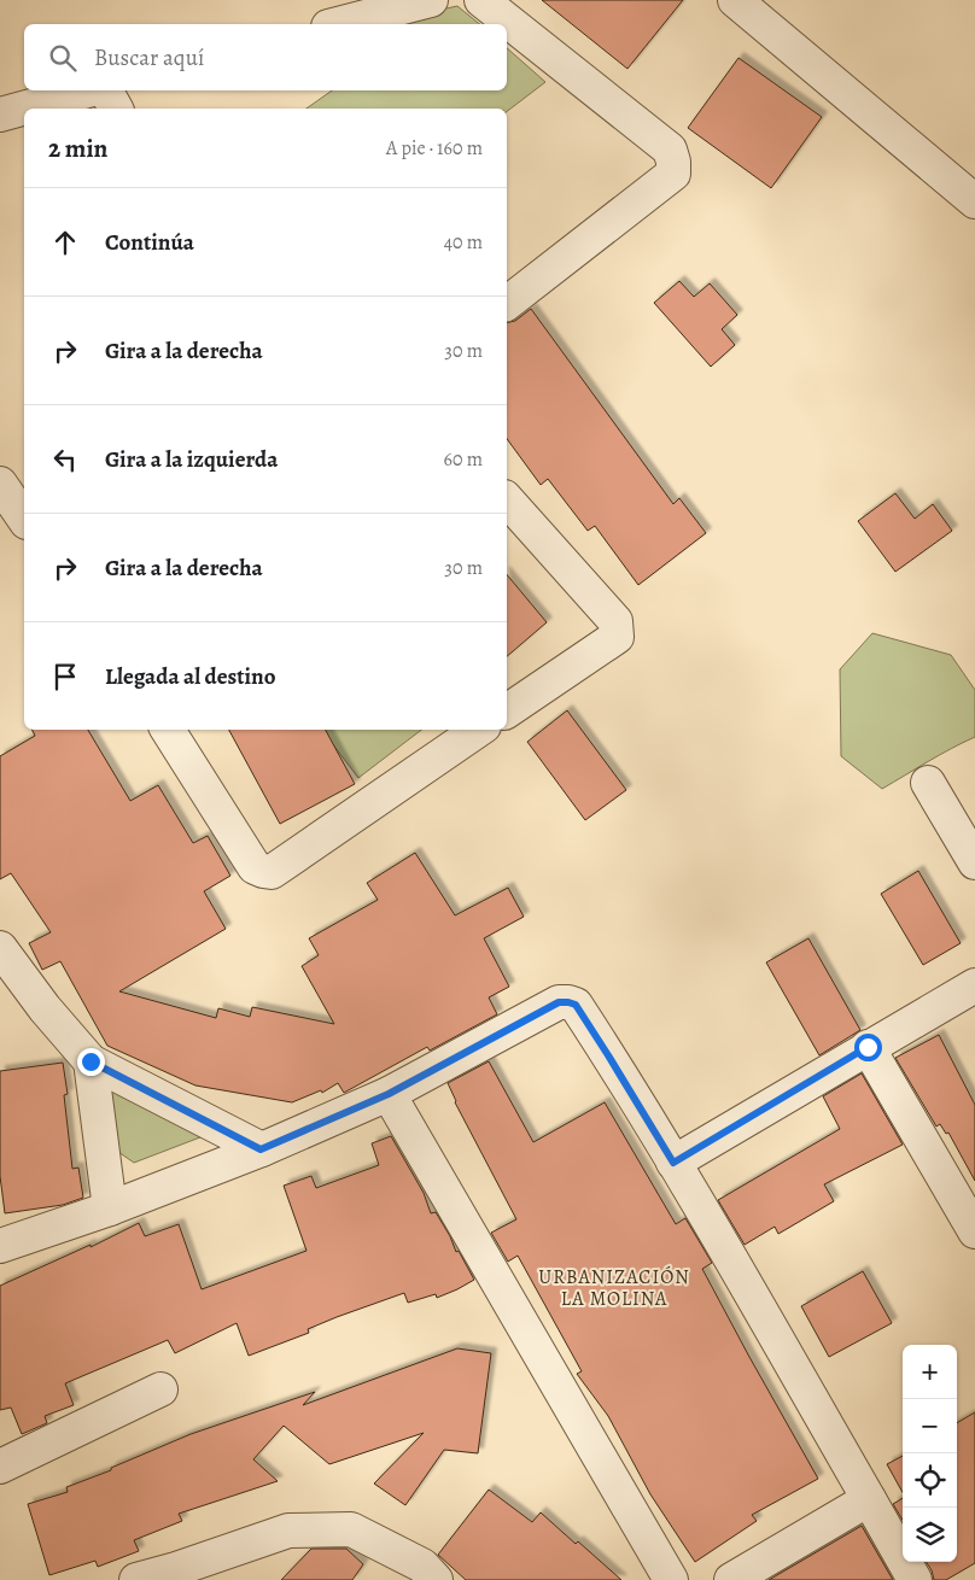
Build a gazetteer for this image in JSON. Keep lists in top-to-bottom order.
{
  "districts": ["URBANIZACIÓN LA MOLINA"],
  "page": {
    "search": "Buscar aquí",
    "heading": ["2 min", "A pie · 160 m"],
    "list": [
      ["Continúa", "40 m"],
      ["Gira a la derecha", "30 m"],
      ["Gira a la izquierda", "60 m"],
      ["Gira a la derecha", "30 m"],
      "Llegada al destino"
    ],
    "map_buttons": ["+", "−"]
  }
}
